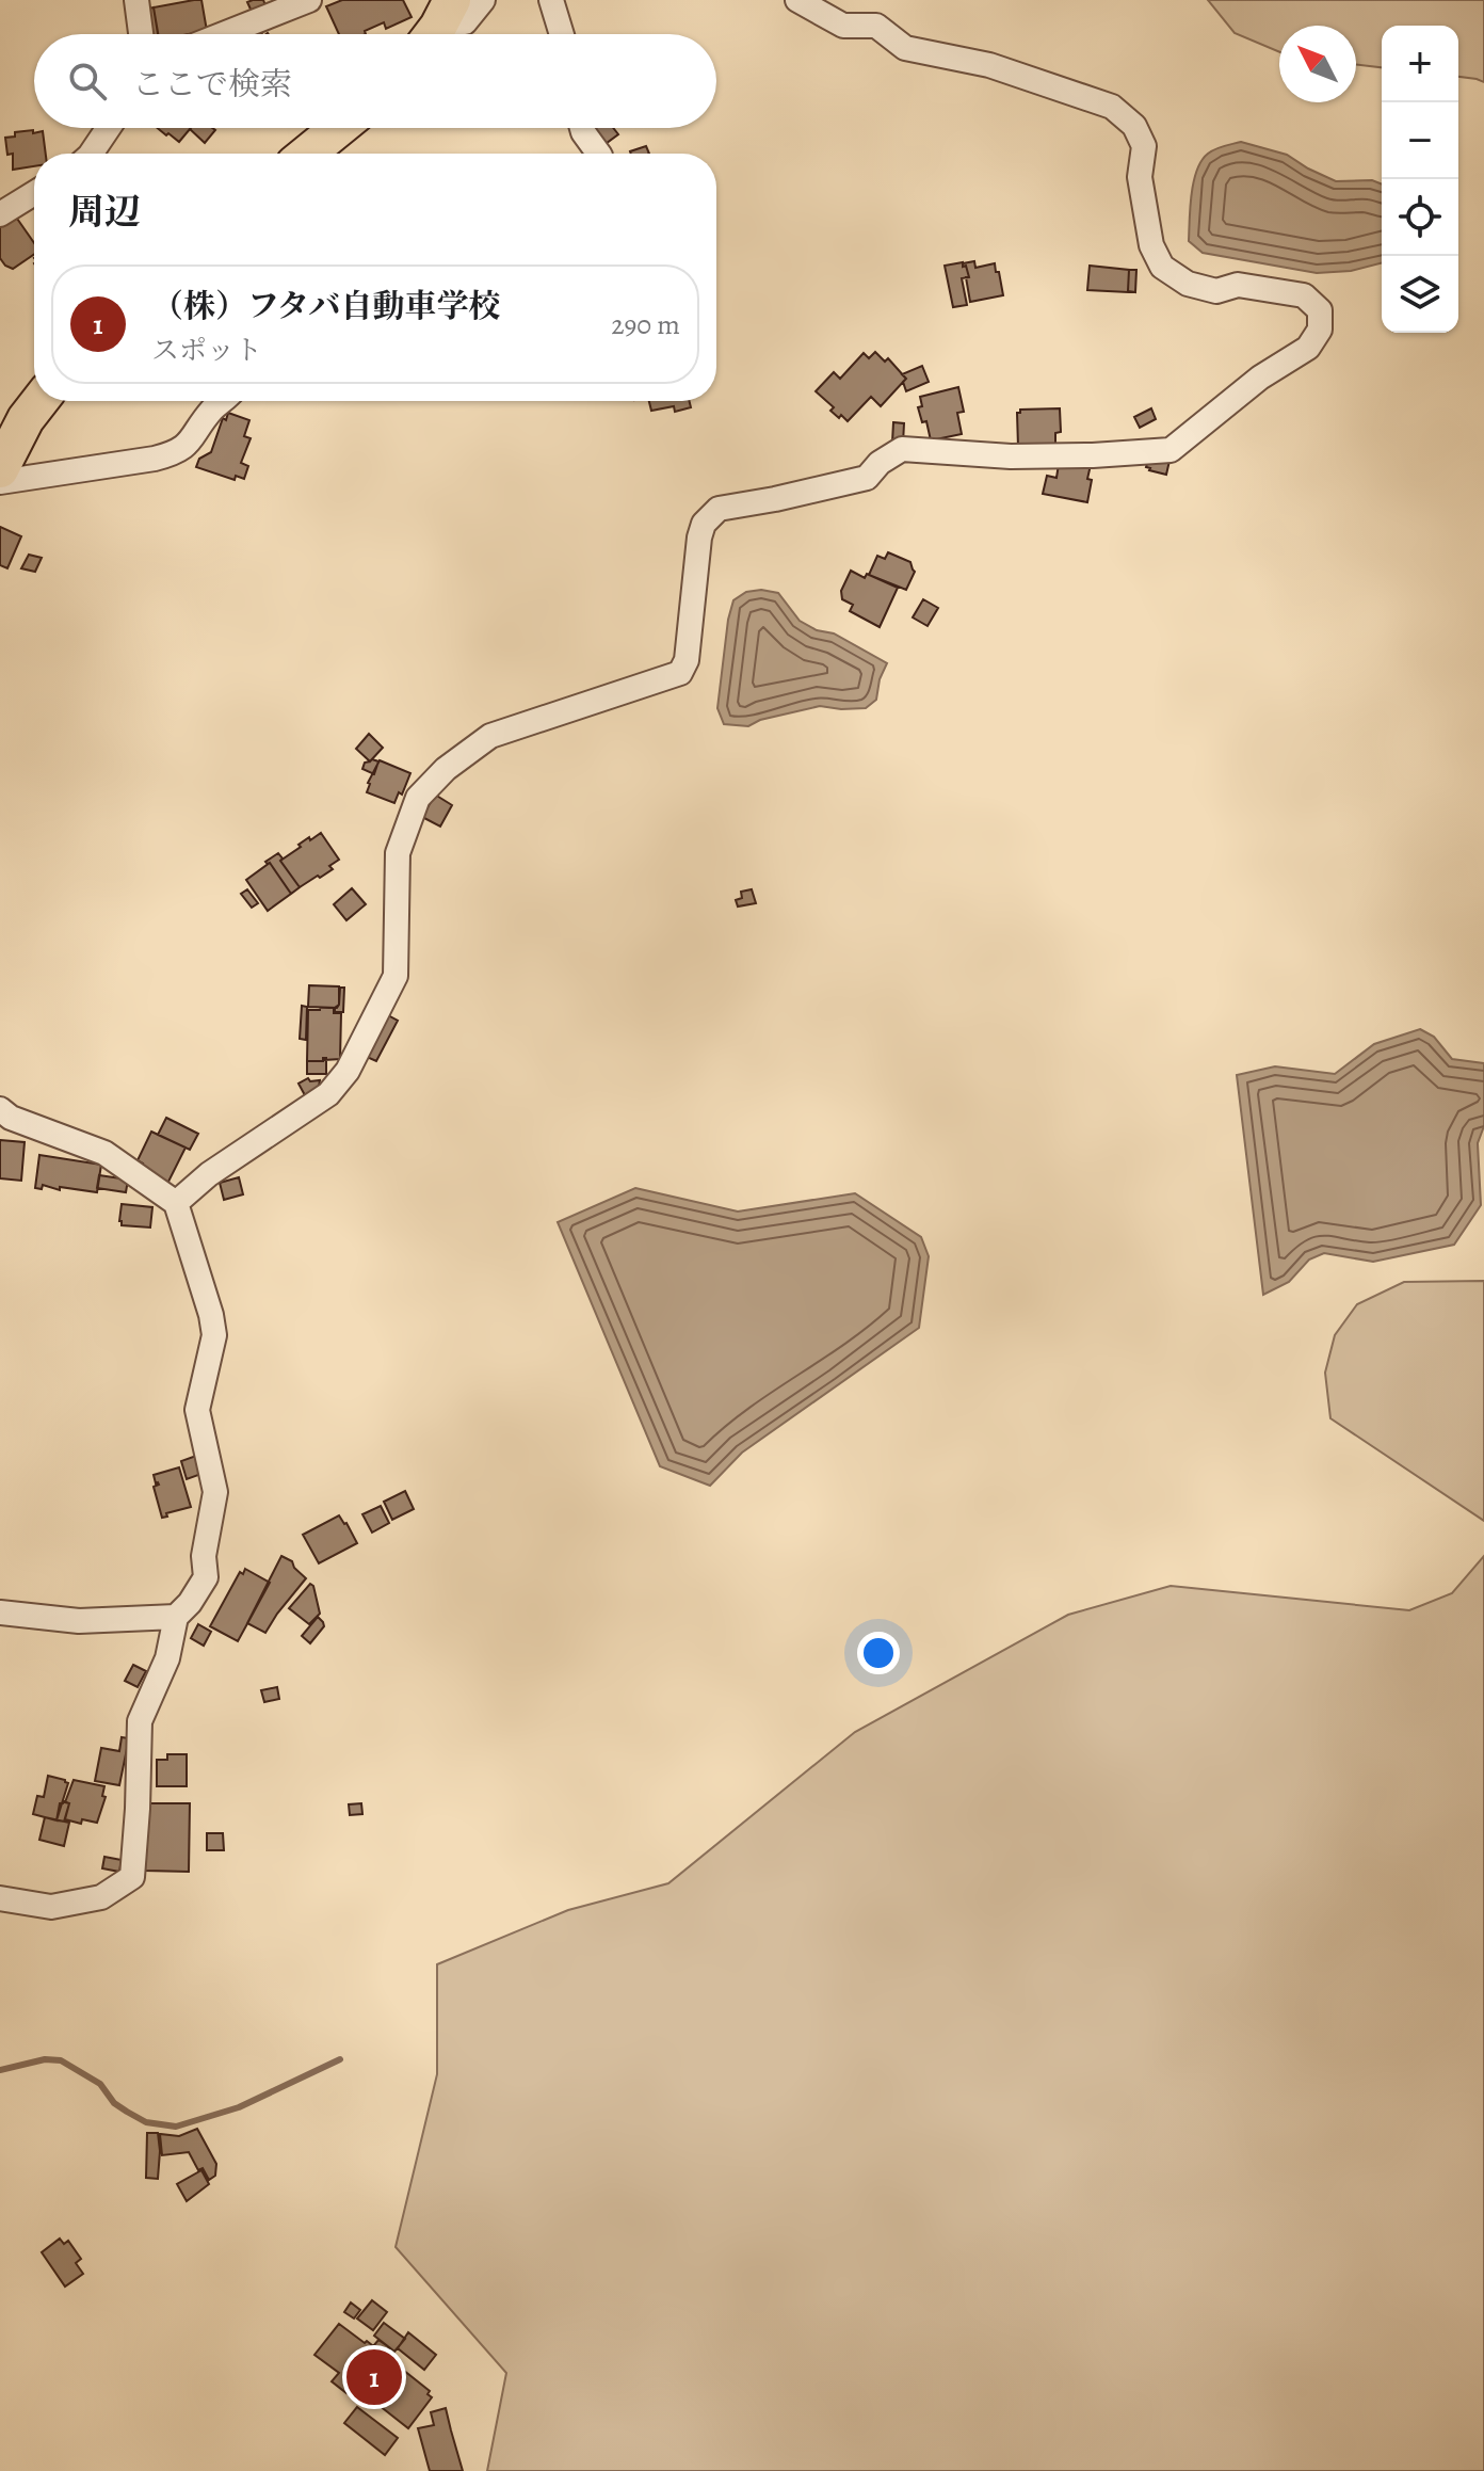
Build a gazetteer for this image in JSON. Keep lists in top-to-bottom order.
{
  "north": "top left",
  "page": {
    "map_buttons": ["+", "−"],
    "search": "ここで検索",
    "heading": "周辺",
    "list": [
      {
        "mark": "1",
        "name": "（株）フタバ自動車学校",
        "note": "スポット",
        "value": "290 m"
      }
    ],
    "pins": "1"
  }
}
